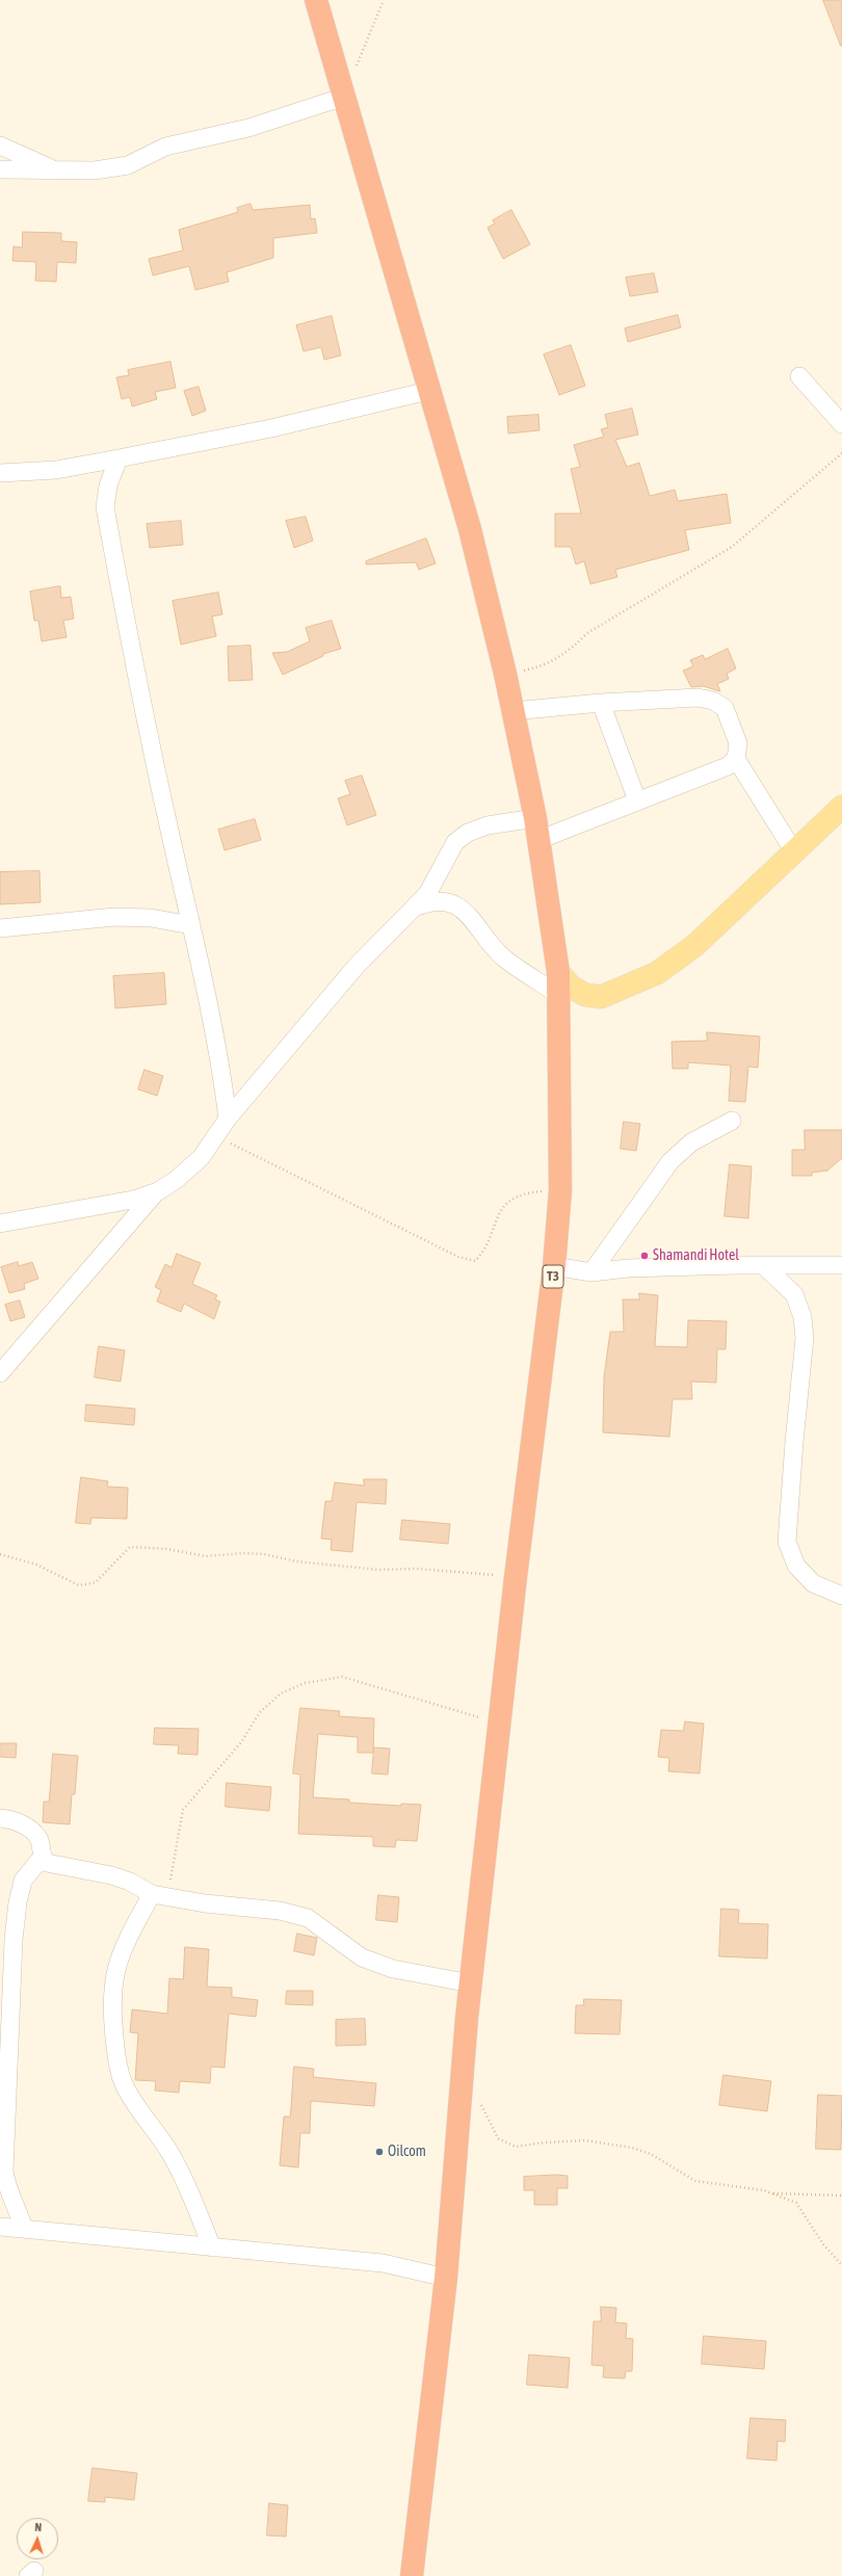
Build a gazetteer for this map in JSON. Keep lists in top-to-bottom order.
{
  "streets": {
    "highway": ["T3"]
  },
  "places": ["Shamandi Hotel", "Oilcom"],
  "north": "top"
}
